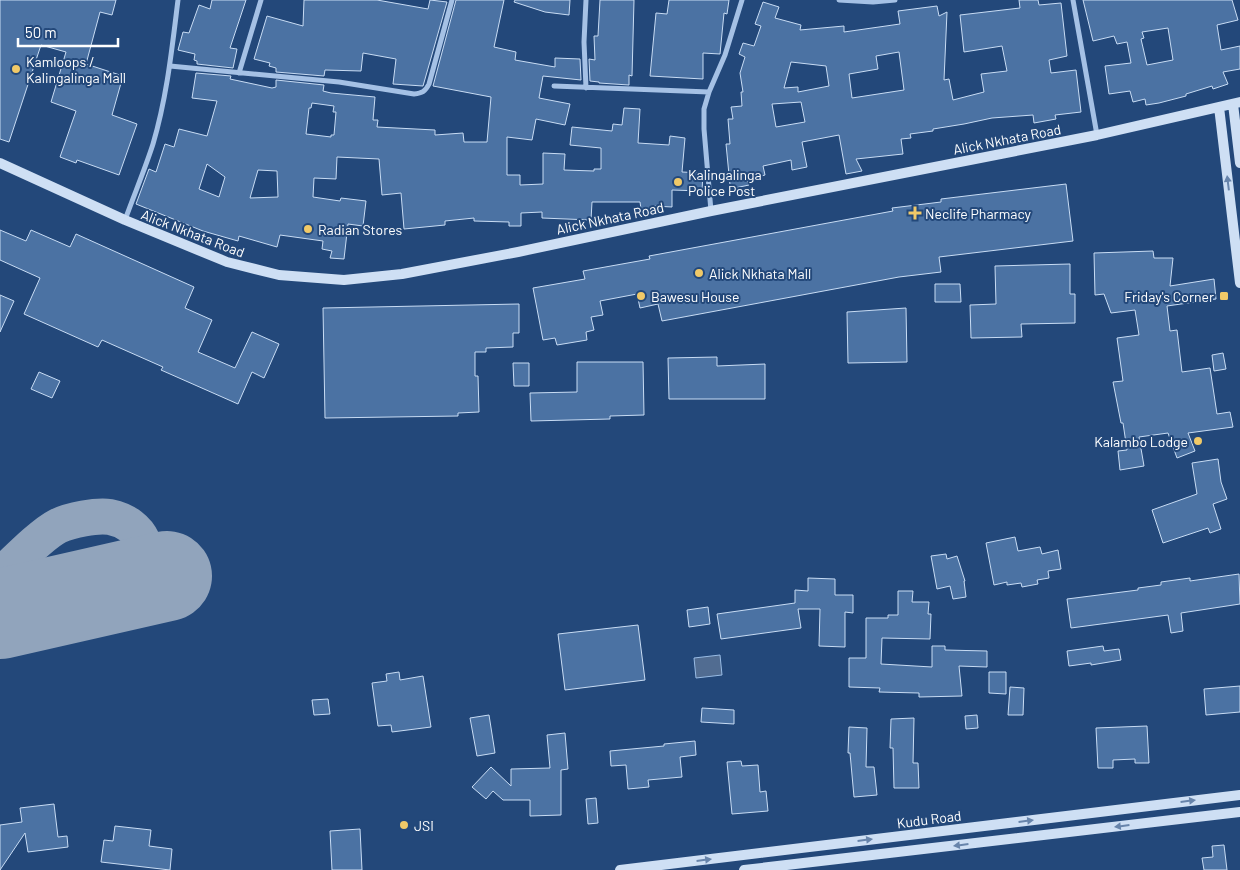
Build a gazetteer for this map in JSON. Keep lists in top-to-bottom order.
{
  "streets": {
    "main road": ["Alick Nkhata Road", "Kudu Road"]
  },
  "places": {
    "other": [
      "Kamloops / Kalingalinga Mall",
      "Kalingalinga Police Post",
      "Radian Stores",
      "Alick Nkhata Mall",
      "Bawesu House",
      "Kalambo Lodge",
      "JSI"
    ],
    "health": ["Neclife Pharmacy"],
    "transit": ["Friday's Corner"]
  },
  "scale_bar": "50 m"
}
